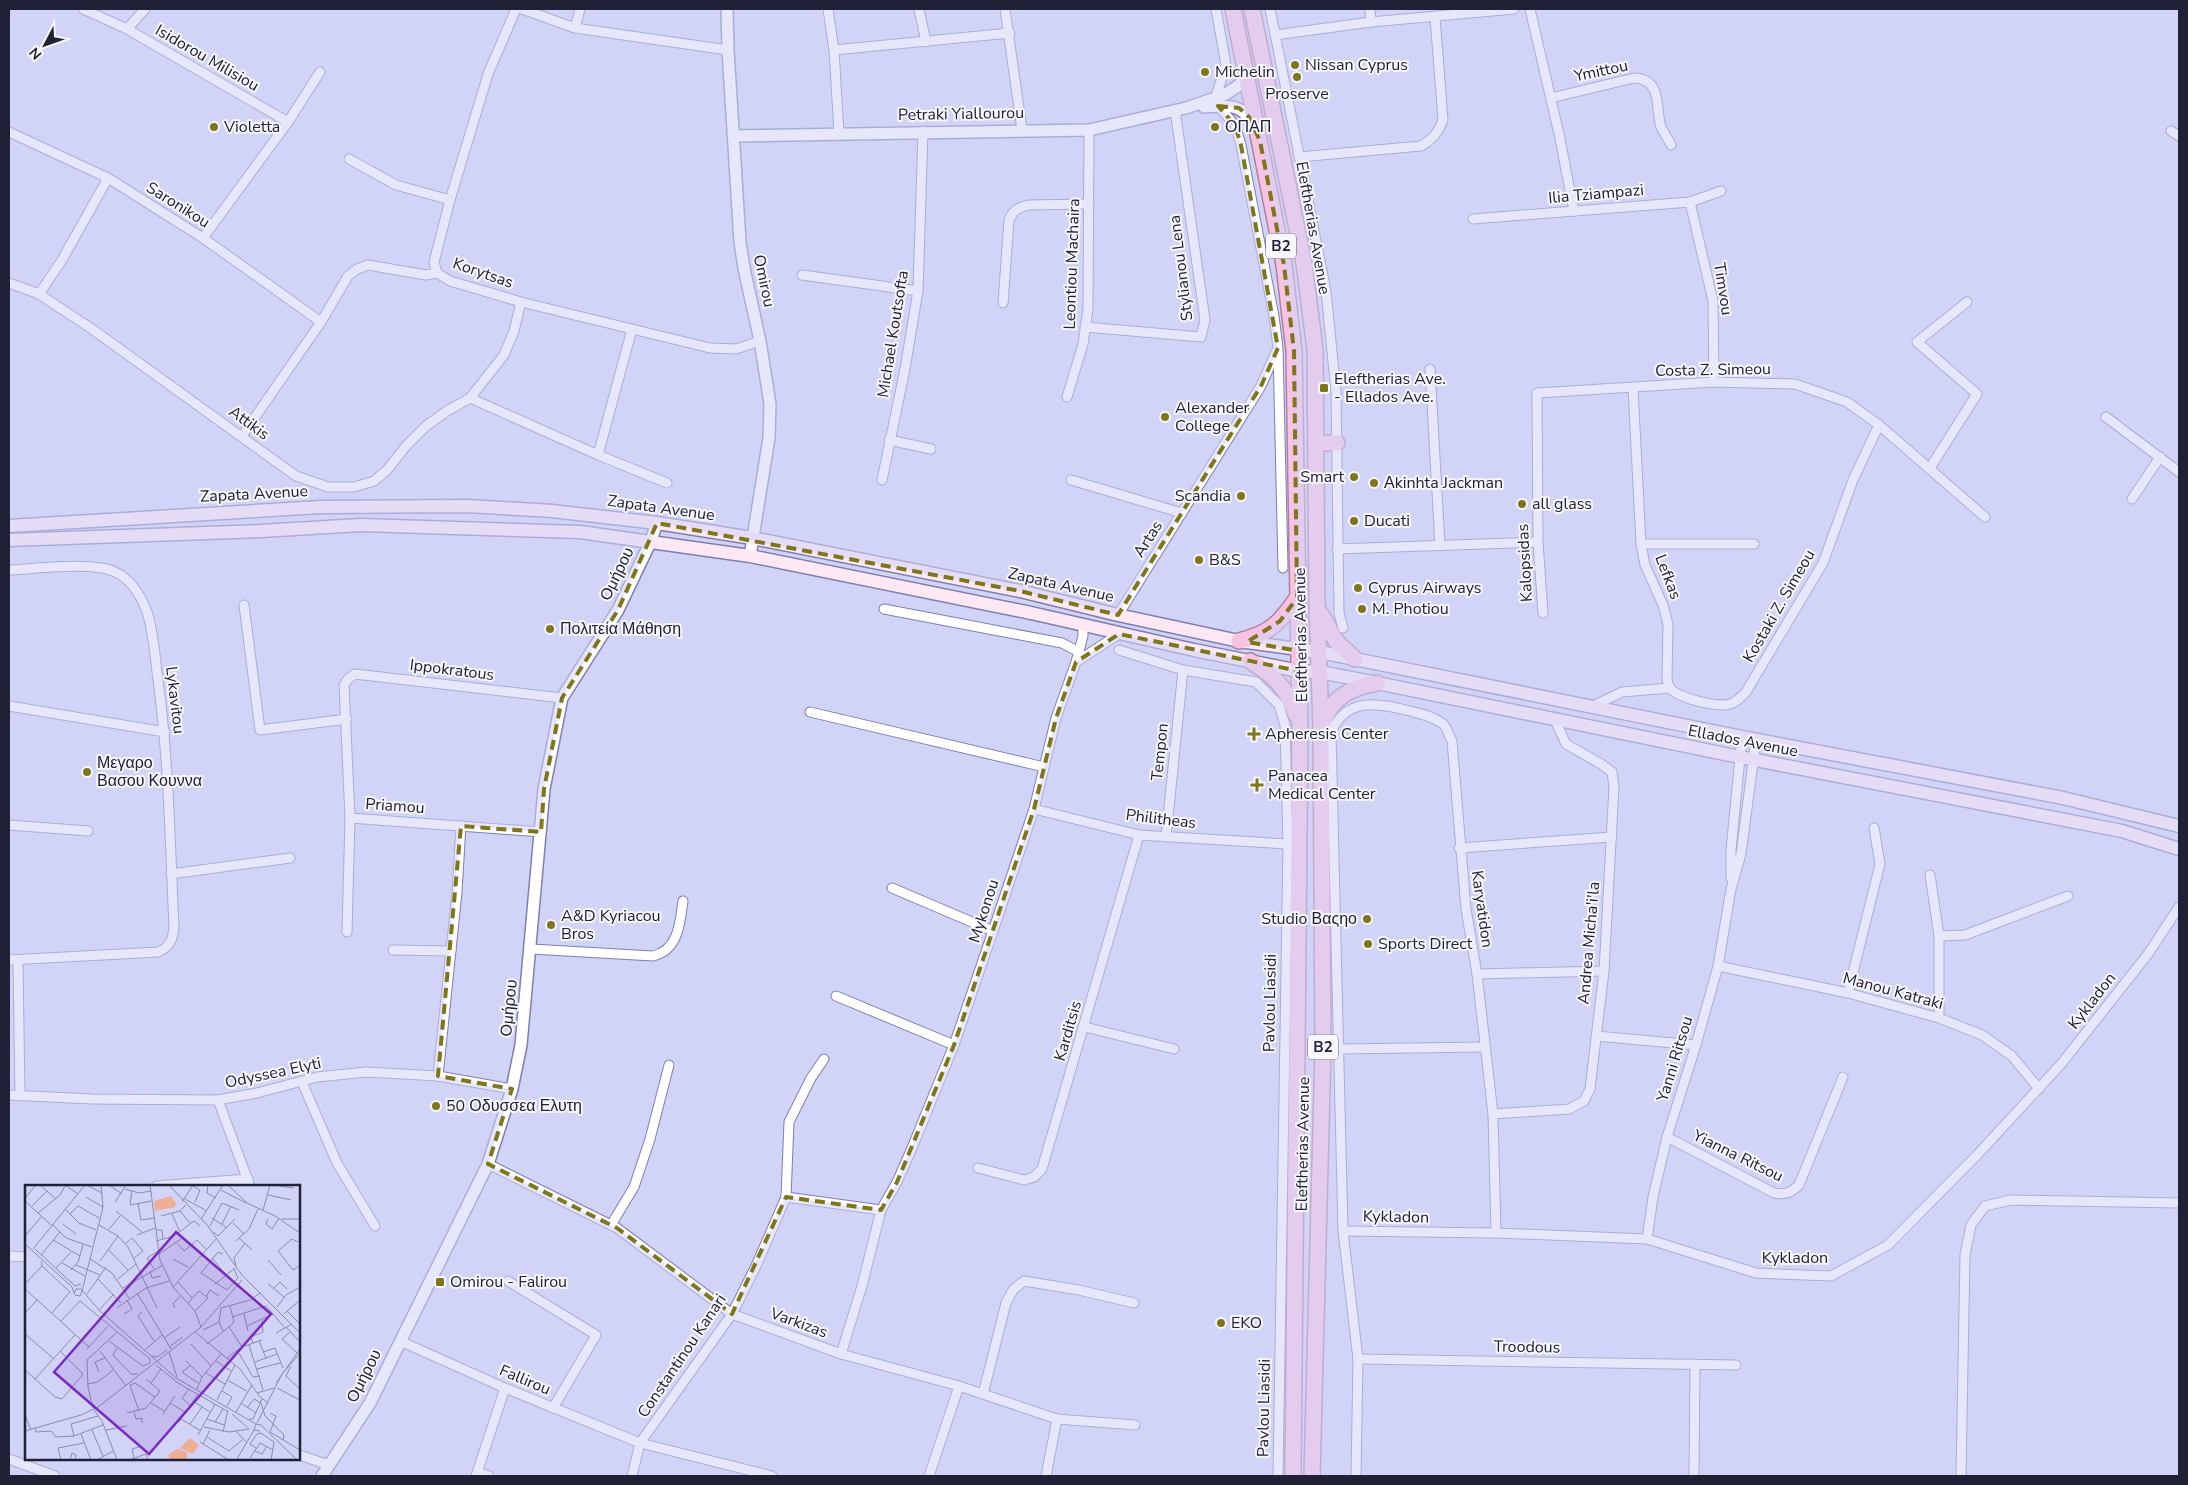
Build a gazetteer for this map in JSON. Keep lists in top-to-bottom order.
{
  "streets": {
    "highway": ["Eleftherias Avenue", "B2"],
    "main road": ["Zapata Avenue", "Ellados Avenue"],
    "street": [
      "Isidorou Milisiou",
      "Ymittou",
      "Petraki Yiallourou",
      "Ilia Tziampazi",
      "Saronikou",
      "Leontiou Machaira",
      "Stylianou Lena",
      "Korytsas",
      "Omirou",
      "Timvou",
      "Michael Koutsofta",
      "Costa Z. Simeou",
      "Attikis",
      "Artas",
      "Kalopsidas",
      "Ομήρου",
      "Lefkas",
      "Kostaki Z. Simeou",
      "Ippokratous",
      "Lykavitou",
      "Tempon",
      "Priamou",
      "Philitheas",
      "Karyatidon",
      "Mykonou",
      "Andrea Micha'i'la",
      "Manou Katraki",
      "Kykladon",
      "Pavlou Liasidi",
      "Karditsis",
      "Yanni Ritsou",
      "Odyssea Elyti",
      "Yianna Ritsou",
      "Varkizas",
      "Troodous",
      "Constantinou Kanari",
      "Fallirou"
    ]
  },
  "crossings": [
    ["Petraki Yiallourou", "Eleftherias Avenue"],
    ["Petraki Yiallourou", "Leontiou Machaira"],
    ["Petraki Yiallourou", "Stylianou Lena"],
    ["Petraki Yiallourou", "Omirou"],
    ["Petraki Yiallourou", "Michael Koutsofta"],
    ["Ilia Tziampazi", "Timvou"],
    ["Eleftherias Avenue", "Zapata Avenue"],
    ["Eleftherias Avenue", "Ellados Avenue"],
    ["Eleftherias Avenue", "Karyatidon"],
    ["Leontiou Machaira", "Stylianou Lena"],
    ["Korytsas", "Omirou"],
    ["Korytsas", "Attikis"],
    ["Omirou", "Zapata Avenue"],
    ["Timvou", "Costa Z. Simeou"],
    ["Costa Z. Simeou", "Kalopsidas"],
    ["Costa Z. Simeou", "Lefkas"],
    ["Costa Z. Simeou", "Kostaki Z. Simeou"],
    ["Zapata Avenue", "Artas"],
    ["Zapata Avenue", "Ομήρου"],
    ["Zapata Avenue", "Ellados Avenue"],
    ["Ομήρου", "Ippokratous"],
    ["Ομήρου", "Priamou"],
    ["Ομήρου", "Odyssea Elyti"],
    ["Ομήρου", "Varkizas"],
    ["Ομήρου", "Fallirou"],
    ["Lefkas", "Kostaki Z. Simeou"],
    ["Ippokratous", "Priamou"],
    ["Ellados Avenue", "Andrea Micha'i'la"],
    ["Ellados Avenue", "Yanni Ritsou"],
    ["Tempon", "Philitheas"],
    ["Tempon", "Pavlou Liasidi"],
    ["Philitheas", "Mykonou"],
    ["Philitheas", "Pavlou Liasidi"],
    ["Philitheas", "Karditsis"],
    ["Karyatidon", "Andrea Micha'i'la"],
    ["Karyatidon", "Kykladon"],
    ["Mykonou", "Varkizas"],
    ["Manou Katraki", "Kykladon"],
    ["Manou Katraki", "Yanni Ritsou"],
    ["Kykladon", "Yanni Ritsou"],
    ["Yanni Ritsou", "Yianna Ritsou"],
    ["Varkizas", "Constantinou Kanari"],
    ["Constantinou Kanari", "Fallirou"]
  ],
  "places": {
    "other": [
      "Nissan Cyprus",
      "Michelin",
      "Proserve",
      "Violetta",
      "ΟΠΑΠ",
      "Alexander College",
      "Smart",
      "Αkinhta Jackman",
      "Scandia",
      "all glass",
      "Ducati",
      "B&S",
      "Cyprus Airways",
      "M. Photiou",
      "Πολιτεία Μάθηση",
      "Μεγαρο Βασου Κουννα",
      "Studio Βαςηο",
      "A&D Kyriacou Bros",
      "Sports Direct",
      "50 Οδυσσεα Ελυτη",
      "EKO"
    ],
    "transit": ["Eleftherias Ave. - Ellados Ave.", "Omirou - Falirou"],
    "health": ["Apheresis Center", "Panacea Medical Center"]
  },
  "north": "bottom left"
}
